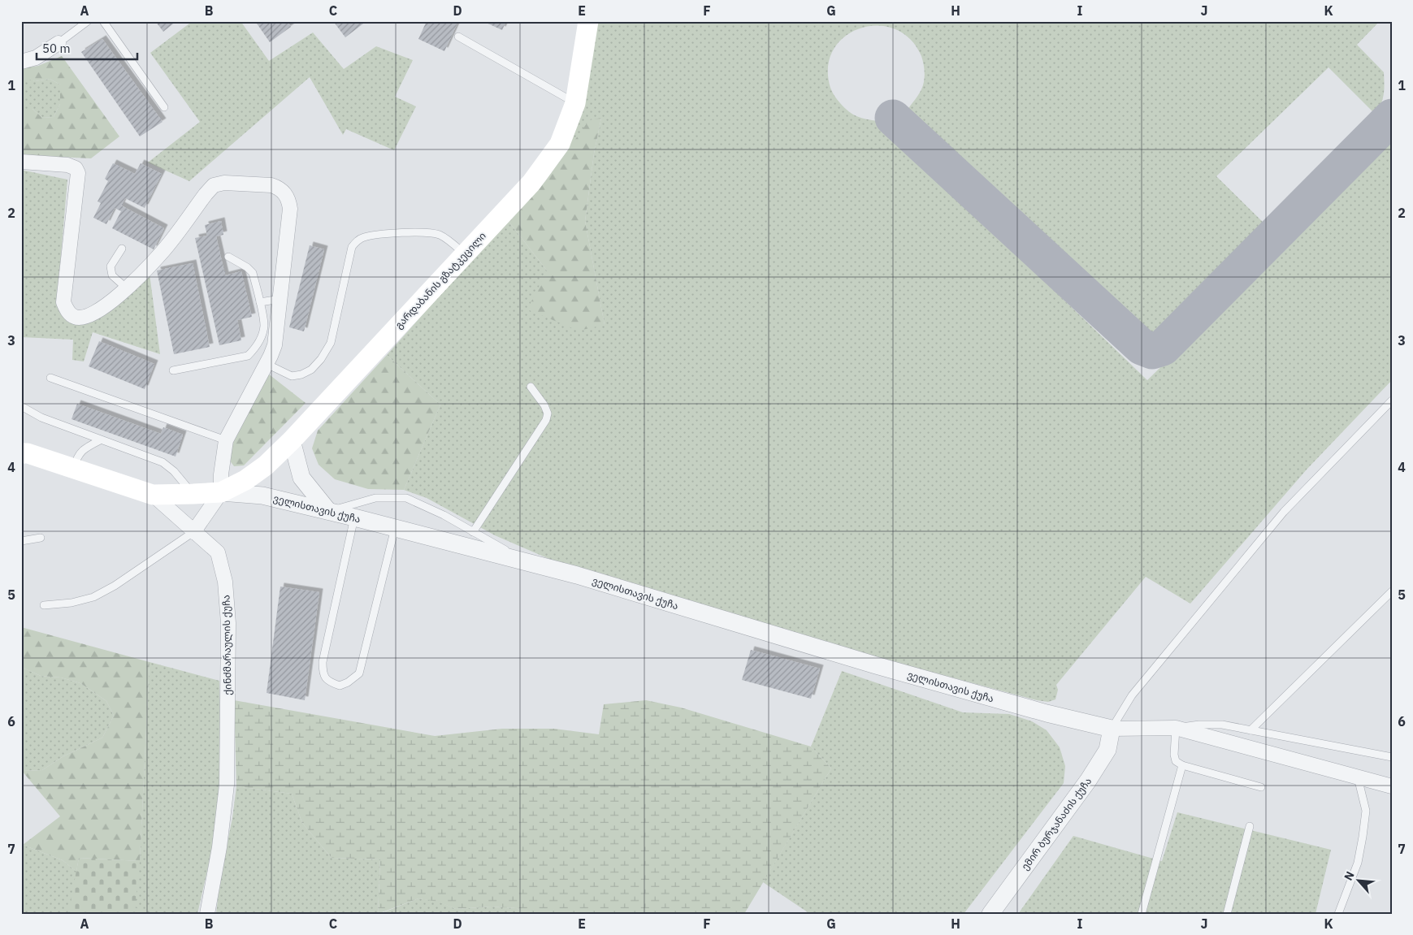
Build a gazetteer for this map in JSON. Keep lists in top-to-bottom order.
{
  "streets": {
    "main road": ["გარდაბანის გზატკეცილი", "ველისთავის ქუჩა", "ქინძმარაულის ქუჩა"],
    "street": ["ემირ ბურჯანაძის ქუჩა"]
  },
  "crossings": [
    ["გარდაბანის გზატკეცილი", "ველისთავის ქუჩა"],
    ["ველისთავის ქუჩა", "ქინძმარაულის ქუჩა"],
    ["ველისთავის ქუჩა", "ემირ ბურჯანაძის ქუჩა"]
  ],
  "scale_bar": "50 m",
  "north": "top left",
  "grid": {
    "columns": [
      "A",
      "B",
      "C",
      "D",
      "E",
      "F",
      "G",
      "H",
      "I",
      "J",
      "K"
    ],
    "rows": [
      "1",
      "2",
      "3",
      "4",
      "5",
      "6",
      "7"
    ]
  }
}
